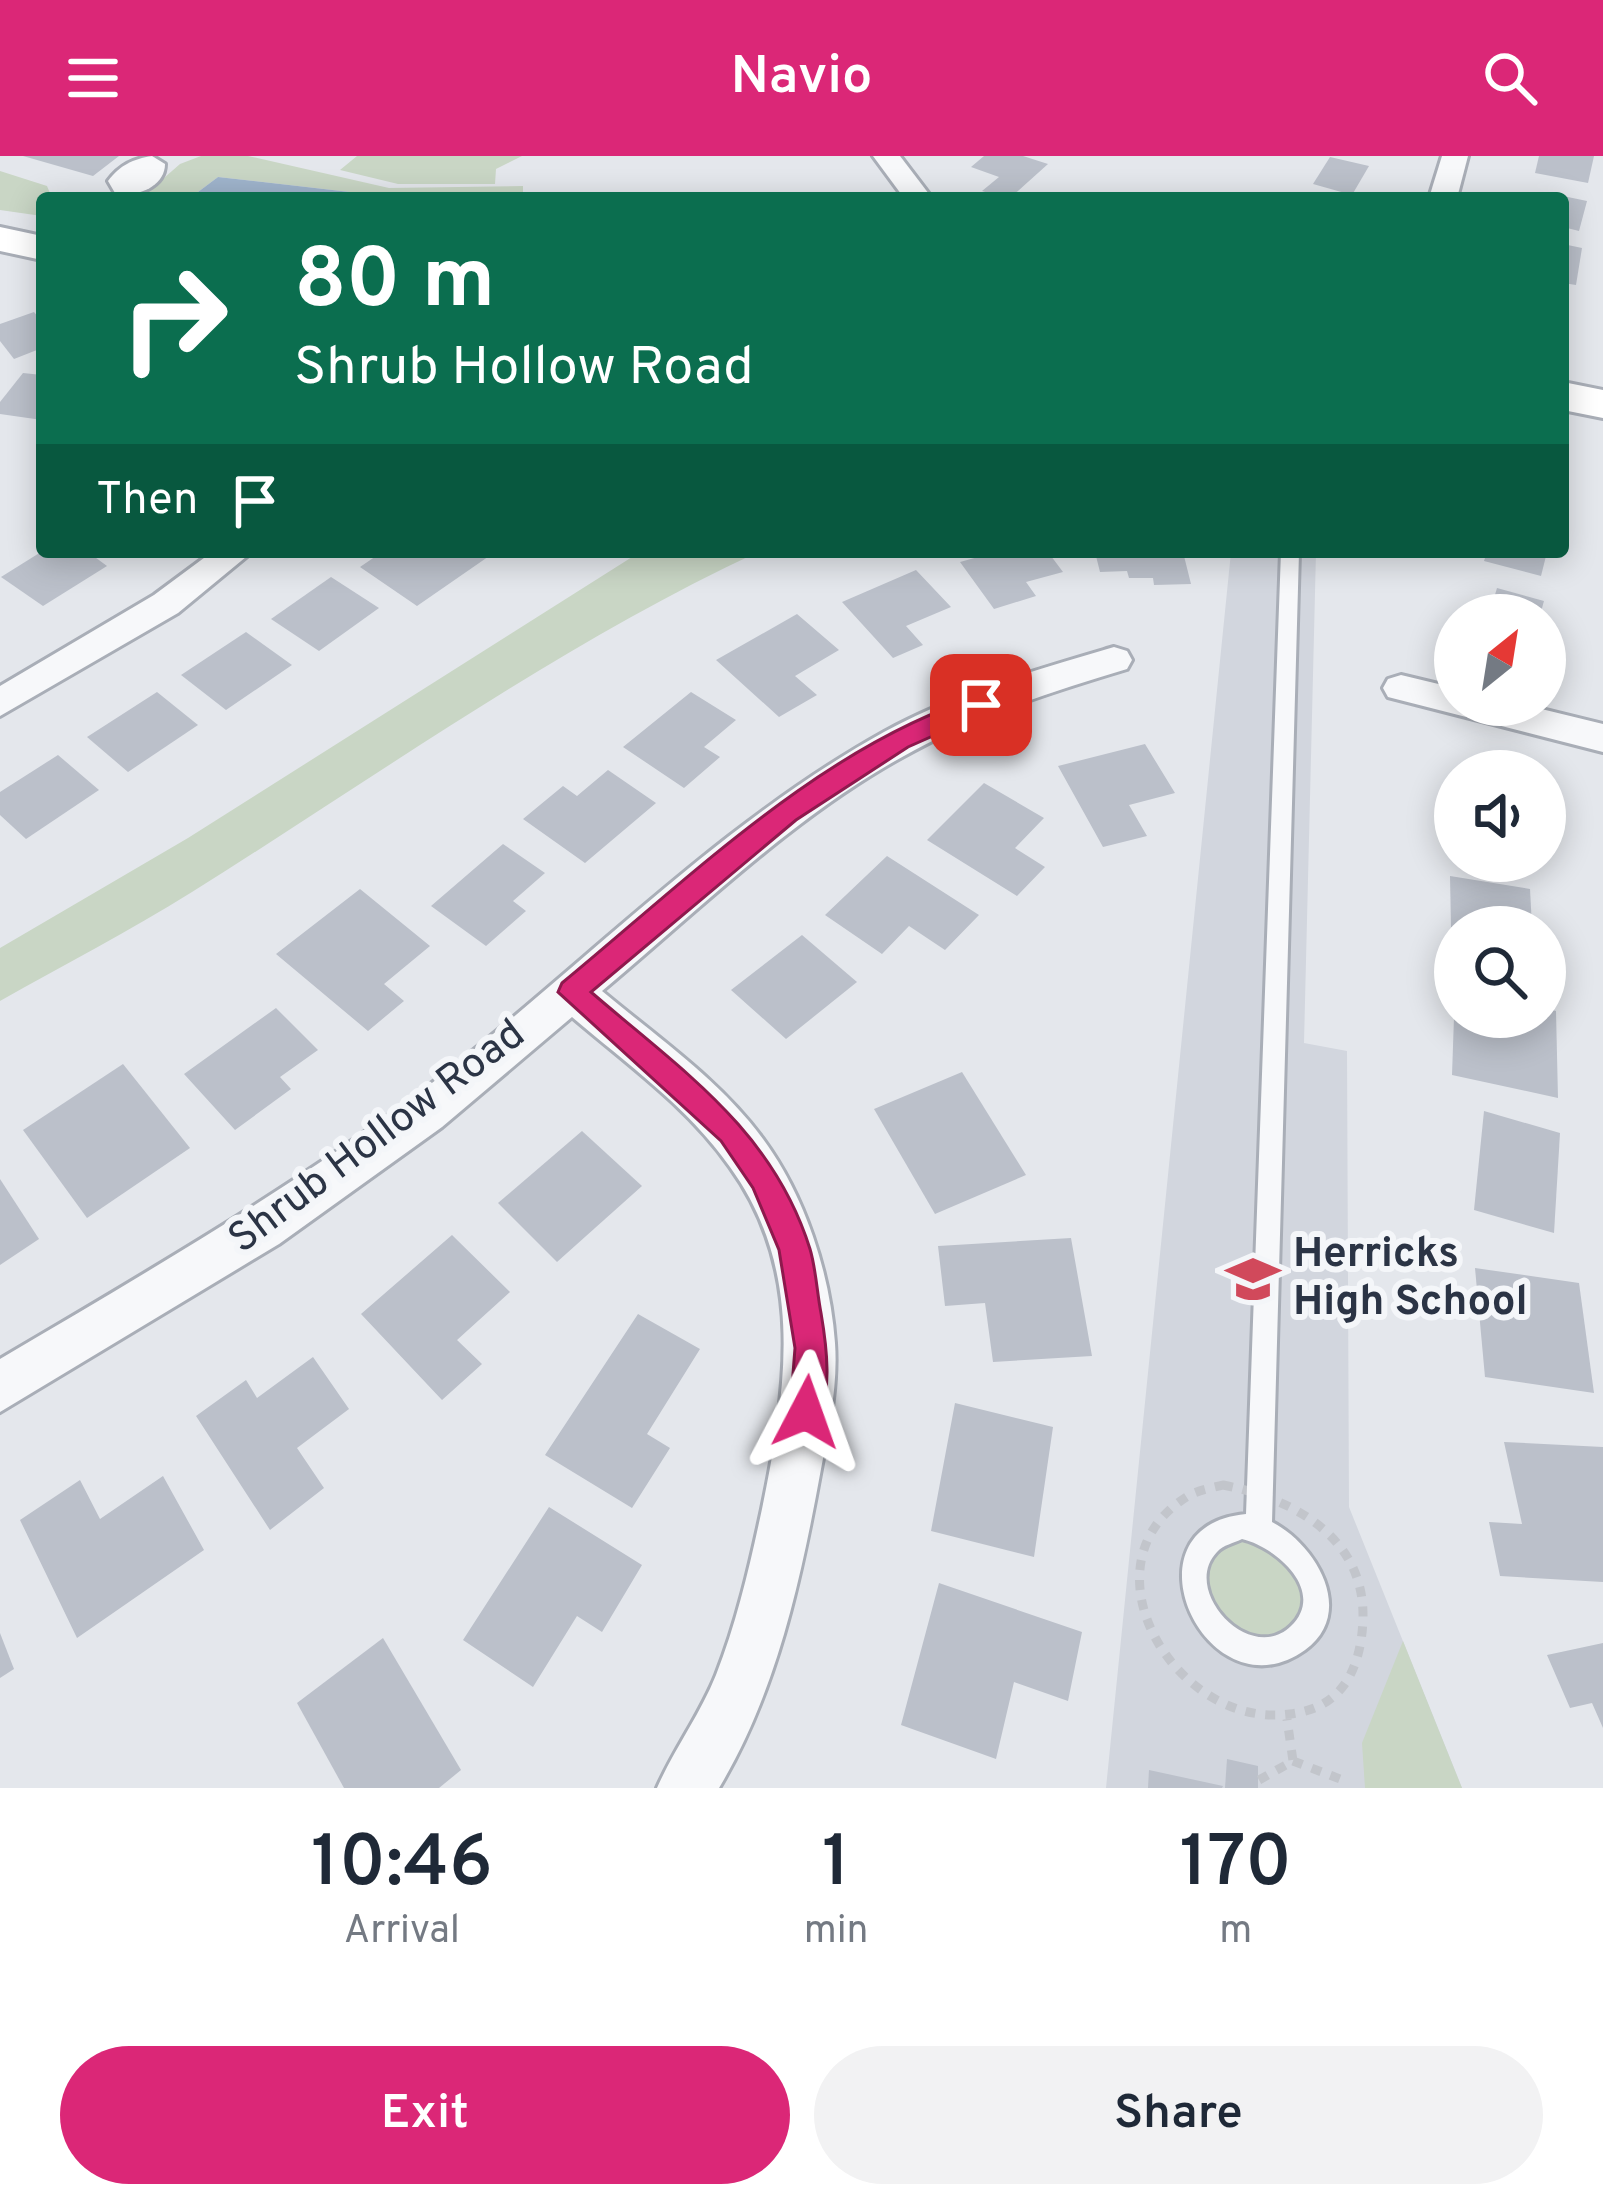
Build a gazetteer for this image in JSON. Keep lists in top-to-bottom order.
{
  "streets": {
    "street": ["Shrub Hollow Road"]
  },
  "places": {
    "school or university": ["Herricks High School"]
  },
  "north": "top right",
  "page": {
    "header": "Navio",
    "turn": ["80 m", "Shrub Hollow Road"],
    "then": "Then",
    "eta": [
      "10:46",
      "Arrival",
      "1",
      "min",
      "170",
      "m"
    ],
    "buttons": ["Exit", "Share"]
  }
}
